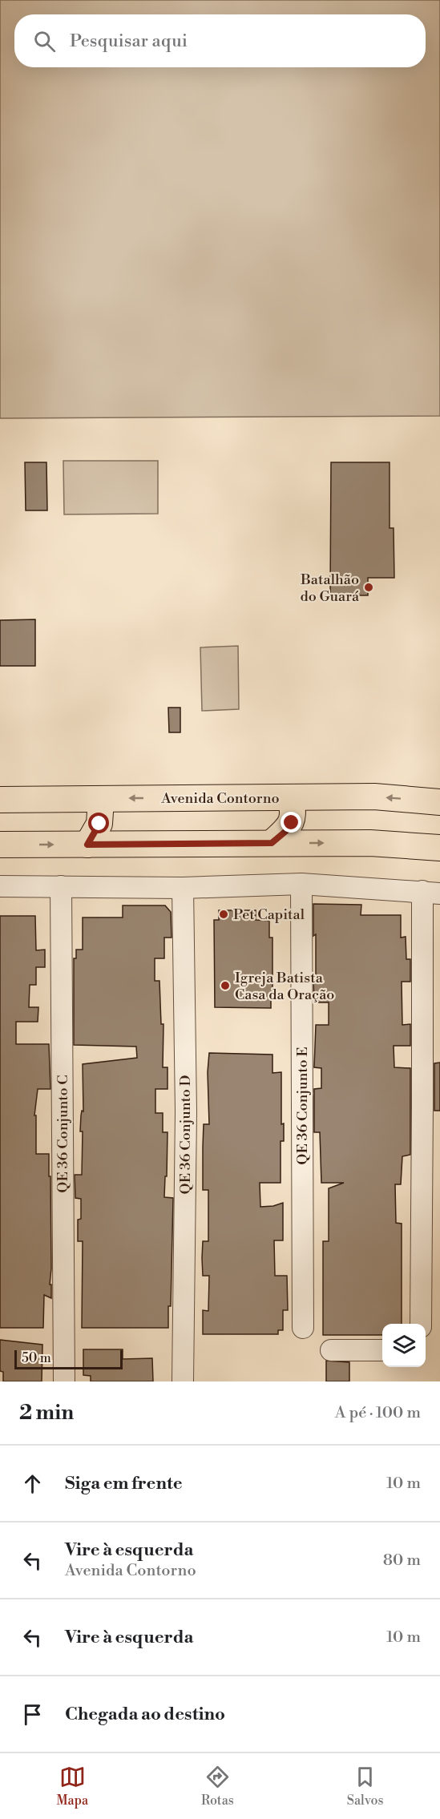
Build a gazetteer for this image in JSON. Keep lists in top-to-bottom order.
{
  "streets": {
    "main road": ["Avenida Contorno"],
    "street": ["QE 36 Conjunto E", "QE 36 Conjunto C", "QE 36 Conjunto D"]
  },
  "places": ["Batalhão do Guará", "Pet Capital", "Igreja Batista Casa da Oração"],
  "scale_bar": "50 m",
  "page": {
    "search": "Pesquisar aqui",
    "scale": "50 m",
    "heading": ["2 min", "A pé · 100 m"],
    "list": [
      ["Siga em frente", "10 m"],
      ["Vire à esquerda", "Avenida Contorno", "80 m"],
      ["Vire à esquerda", "10 m"],
      "Chegada ao destino"
    ],
    "nav": ["Mapa", "Rotas", "Salvos"]
  }
}
